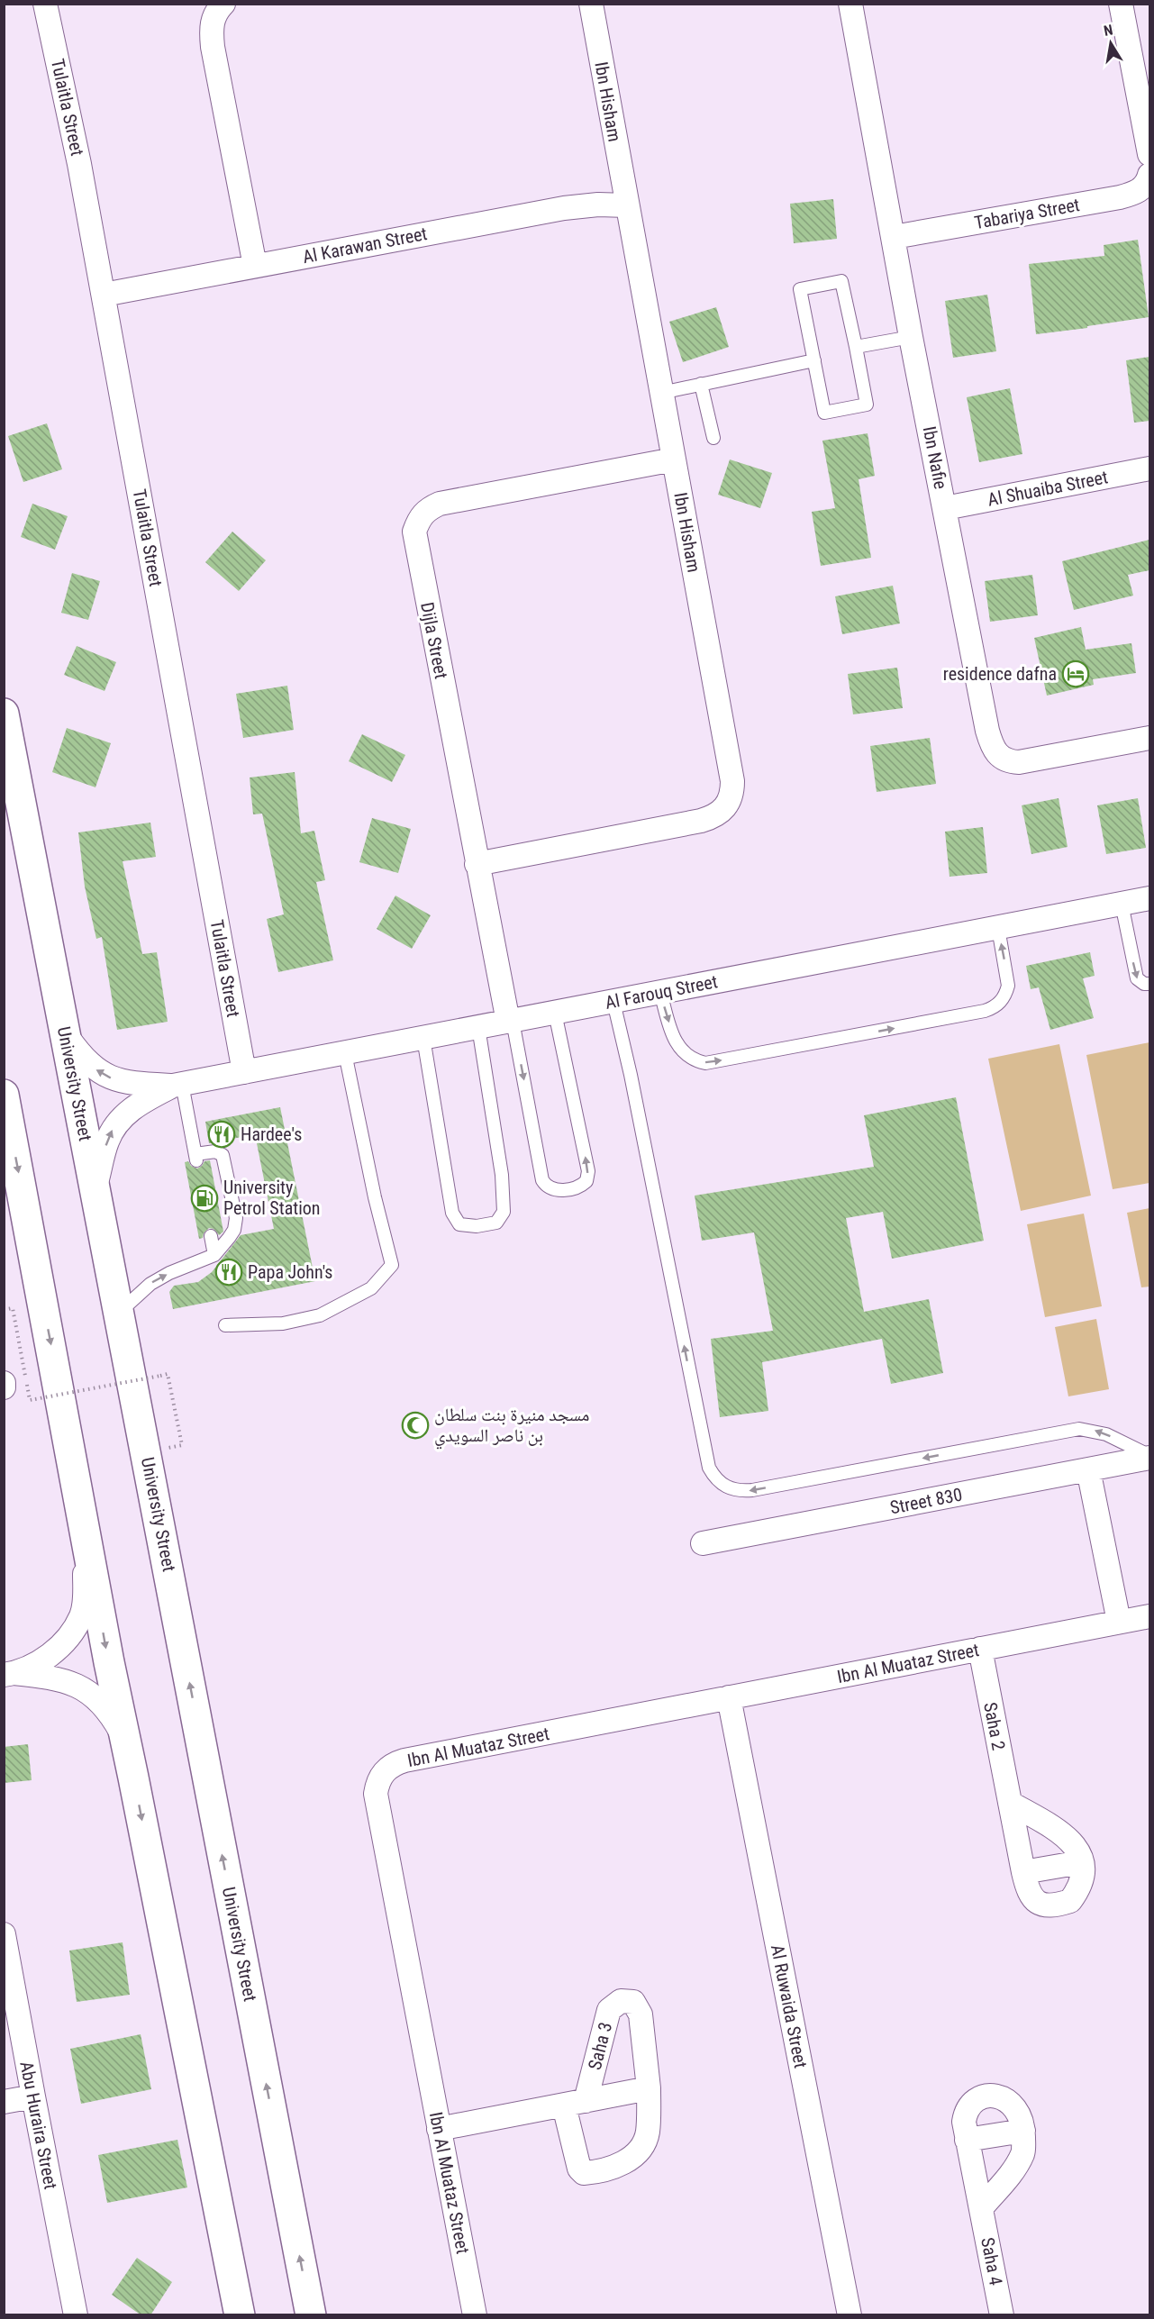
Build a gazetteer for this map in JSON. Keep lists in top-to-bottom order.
{
  "streets": {
    "main road": ["University Street"],
    "street": [
      "Ibn Hisham",
      "Tulaitla Street",
      "Tabariya Street",
      "Al Karawan Street",
      "Ibn Nafie",
      "Al Shuaiba Street",
      "Dijla Street",
      "Al Farouq Street",
      "Street 830",
      "Ibn Al Muataz Street",
      "Saha 2",
      "Al Ruwaida Street",
      "Saha 3",
      "Abu Huraira Street",
      "Saha 4"
    ]
  },
  "crossings": [
    ["Ibn Hisham", "Al Karawan Street"],
    ["Ibn Hisham", "Dijla Street"],
    ["Tulaitla Street", "Al Karawan Street"],
    ["Tulaitla Street", "Al Farouq Street"],
    ["Tabariya Street", "Ibn Nafie"],
    ["Ibn Nafie", "Al Shuaiba Street"],
    ["Dijla Street", "Al Farouq Street"],
    ["Al Farouq Street", "University Street"],
    ["Ibn Al Muataz Street", "Saha 2"],
    ["Ibn Al Muataz Street", "Al Ruwaida Street"],
    ["Ibn Al Muataz Street", "Saha 3"]
  ],
  "places": {
    "hotel": ["residence dafna"],
    "restaurant": ["Hardee's", "Papa John's"],
    "fuel station": ["University Petrol Station"],
    "mosque": ["مسجد منيرة بنت سلطان بن ناصر السويدي"]
  },
  "north": "top"
}
